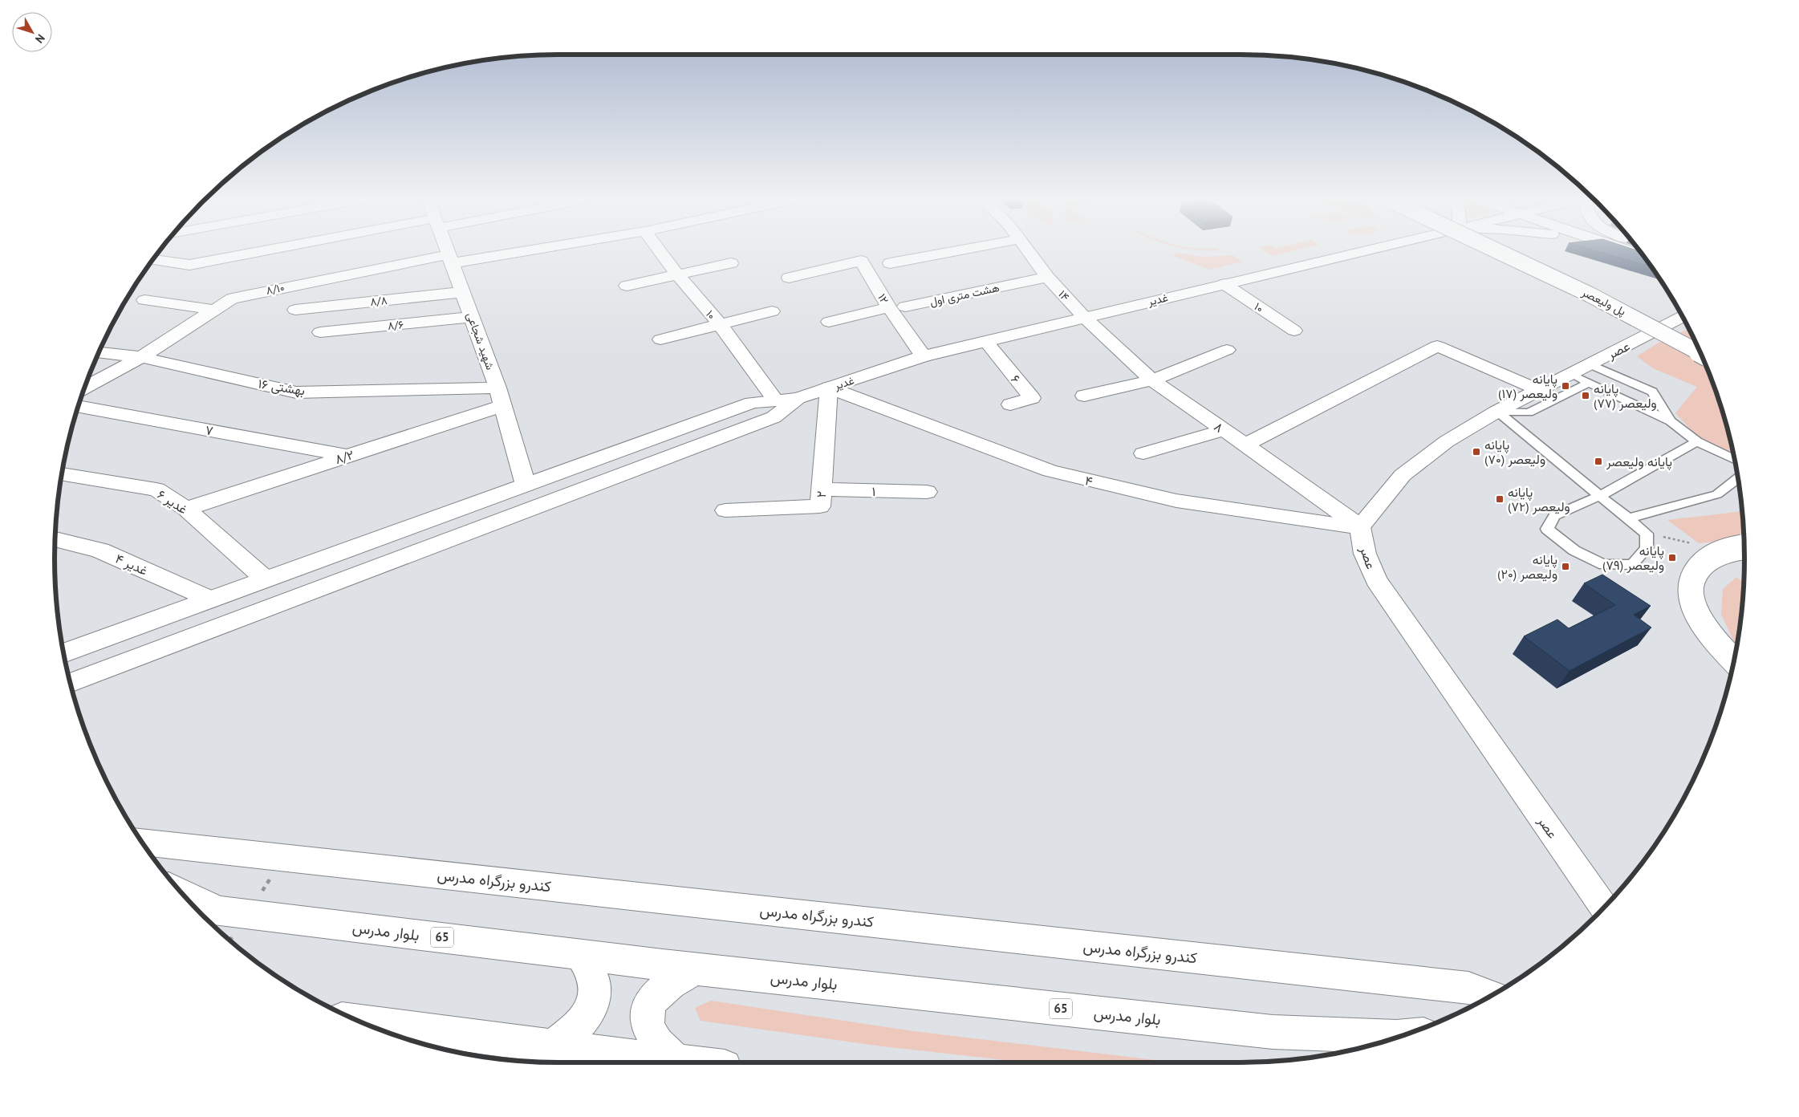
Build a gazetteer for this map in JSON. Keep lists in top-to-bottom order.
{
  "streets": {
    "street": [
      "۸/۱۰",
      "هشت متری اول",
      "۱۴",
      "۱۲",
      "غدیر",
      "۸/۸",
      "پل ولیعصر",
      "۱۰",
      "۸/۶",
      "شهید شجاعی",
      "عصر",
      "۶",
      "۱۶ بهشتی",
      "۸",
      "۷",
      "۸/۲",
      "۴",
      "۱",
      "۲",
      "غدیر ۶",
      "غدیر ۴",
      "کندرو بزرگراه مدرس",
      "بلوار مدرس",
      "65"
    ]
  },
  "crossings": [
    ["۸/۱۰", "شهید شجاعی"],
    ["۸/۱۰", "۱۶ بهشتی"],
    ["هشت متری اول", "۱۴"],
    ["۱۴", "غدیر"],
    ["۱۴", "۸"],
    ["۱۲", "غدیر"],
    ["غدیر", "۱۰"],
    ["غدیر", "۶"],
    ["غدیر", "۸"],
    ["غدیر", "۴"],
    ["غدیر", "۲"],
    ["۸/۸", "شهید شجاعی"],
    ["۸/۶", "شهید شجاعی"],
    ["شهید شجاعی", "۱۶ بهشتی"],
    ["شهید شجاعی", "۸/۲"],
    ["عصر", "۸"],
    ["عصر", "۴"],
    ["۱۶ بهشتی", "۸/۲"],
    ["۸", "۴"],
    ["۷", "۸/۲"],
    ["۸/۲", "غدیر ۶"],
    ["۴", "۲"],
    ["۱", "۲"]
  ],
  "places": {
    "transit": [
      "پایانه ولیعصر (۱۷)",
      "پایانه ولیعصر (۷۷)",
      "پایانه ولیعصر (۷۰)",
      "پایانه ولیعصر",
      "پایانه ولیعصر (۷۲)",
      "پایانه ولیعصر (۷۹)",
      "پایانه ولیعصر (۲۰)"
    ]
  },
  "north": "bottom right"
}
